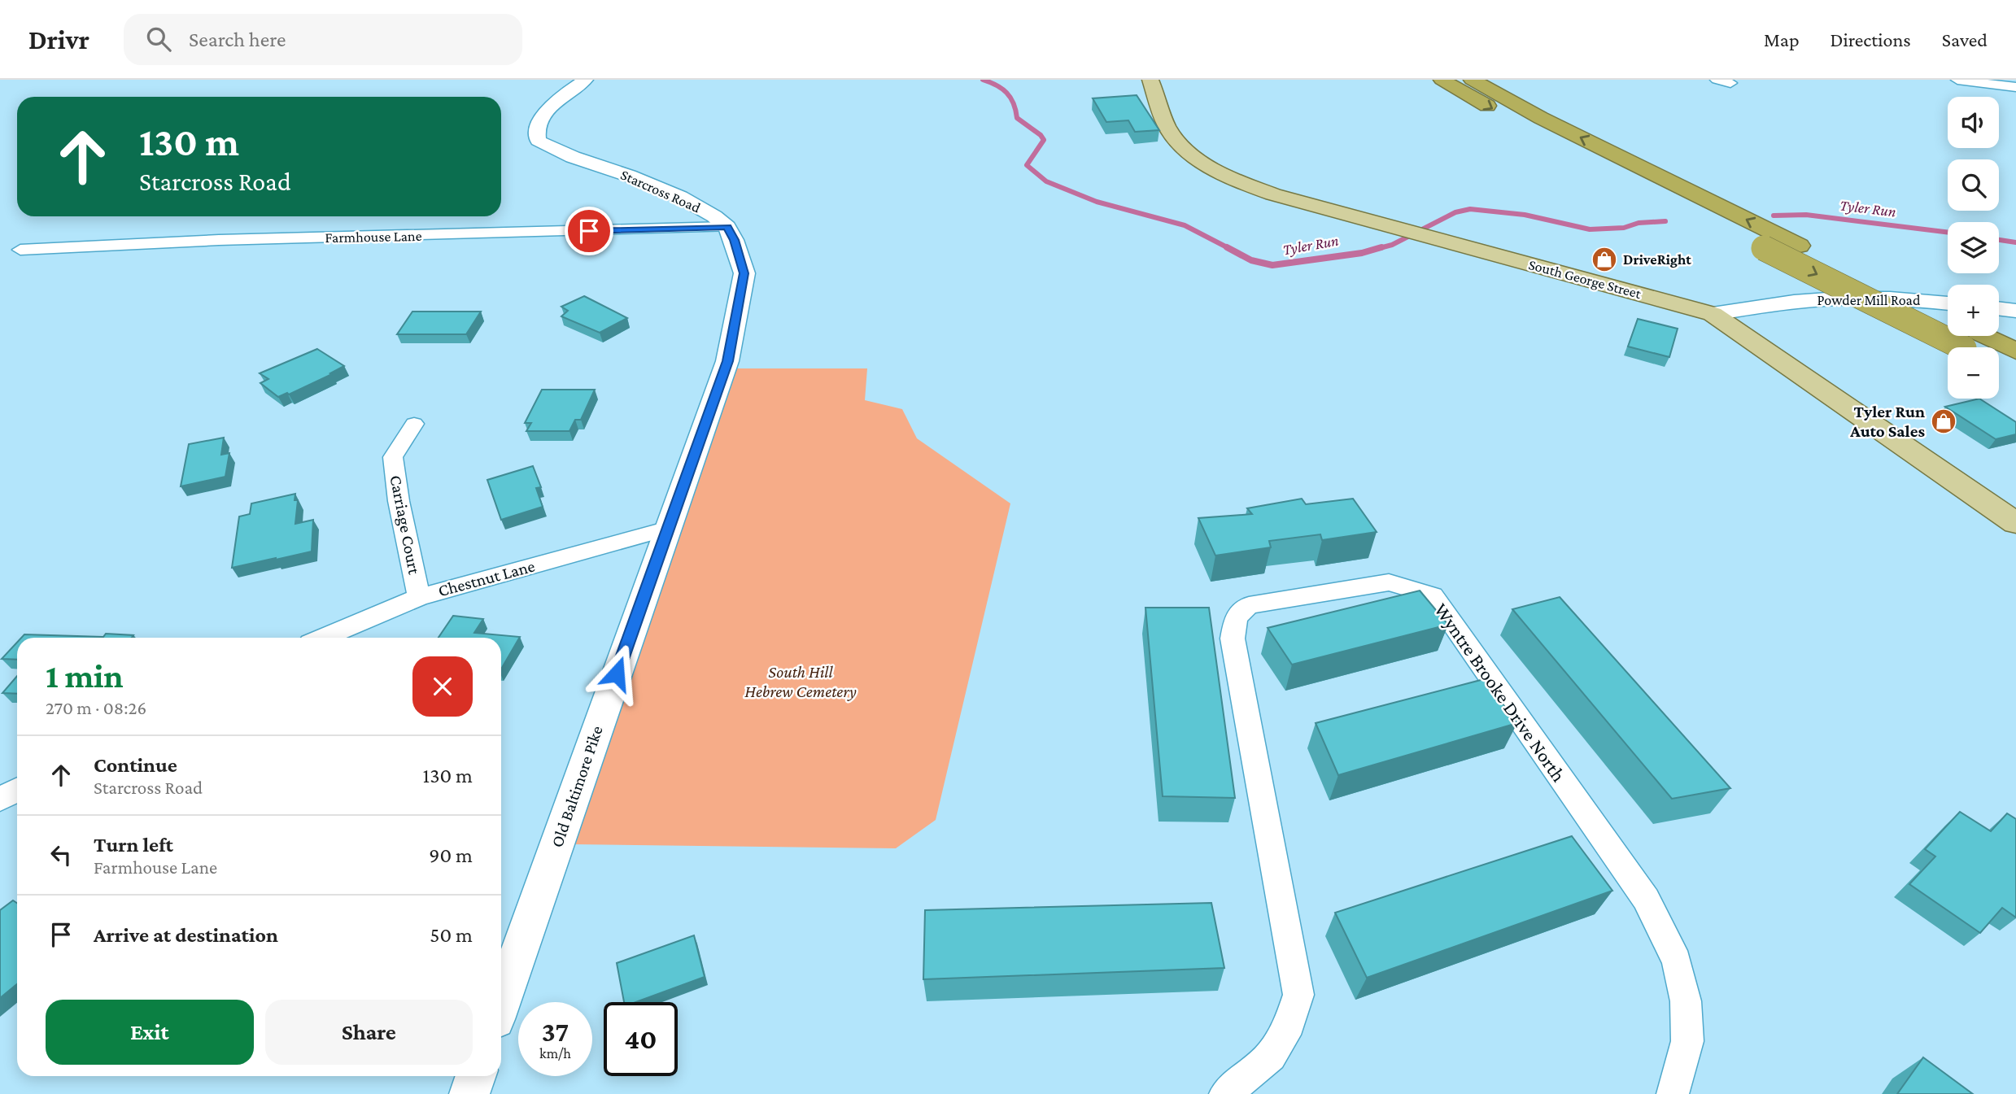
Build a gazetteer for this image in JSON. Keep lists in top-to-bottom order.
{
  "streets": {
    "main road": ["South George Street"],
    "street": [
      "Starcross Road",
      "Farmhouse Lane",
      "Powder Mill Road",
      "Carriage Court",
      "Chestnut Lane",
      "Wyntre Brooke Drive North",
      "Old Baltimore Pike"
    ]
  },
  "crossings": [
    ["Starcross Road", "Farmhouse Lane"],
    ["Starcross Road", "Old Baltimore Pike"],
    ["Farmhouse Lane", "Old Baltimore Pike"],
    ["South George Street", "Powder Mill Road"],
    ["Carriage Court", "Chestnut Lane"],
    ["Chestnut Lane", "Old Baltimore Pike"]
  ],
  "water": ["Tyler Run"],
  "parks": ["South Hill Hebrew Cemetery"],
  "places": {
    "shop": ["DriveRight", "Tyler Run Auto Sales"]
  },
  "page": {
    "header": "Drivr",
    "search": "Search here",
    "nav": ["Map", "Directions", "Saved"],
    "map_buttons": ["+", "−"],
    "turn": ["130 m", "Starcross Road"],
    "heading": ["1 min", "270 m · 08:26"],
    "list": [
      {
        "name": "Continue",
        "note": "Starcross Road",
        "value": "130 m"
      },
      {
        "name": "Turn left",
        "note": "Farmhouse Lane",
        "value": "90 m"
      },
      {
        "name": "Arrive at destination",
        "value": "50 m"
      }
    ],
    "buttons": ["Exit", "Share"],
    "speed": "37 km/h",
    "limit": "40"
  }
}
